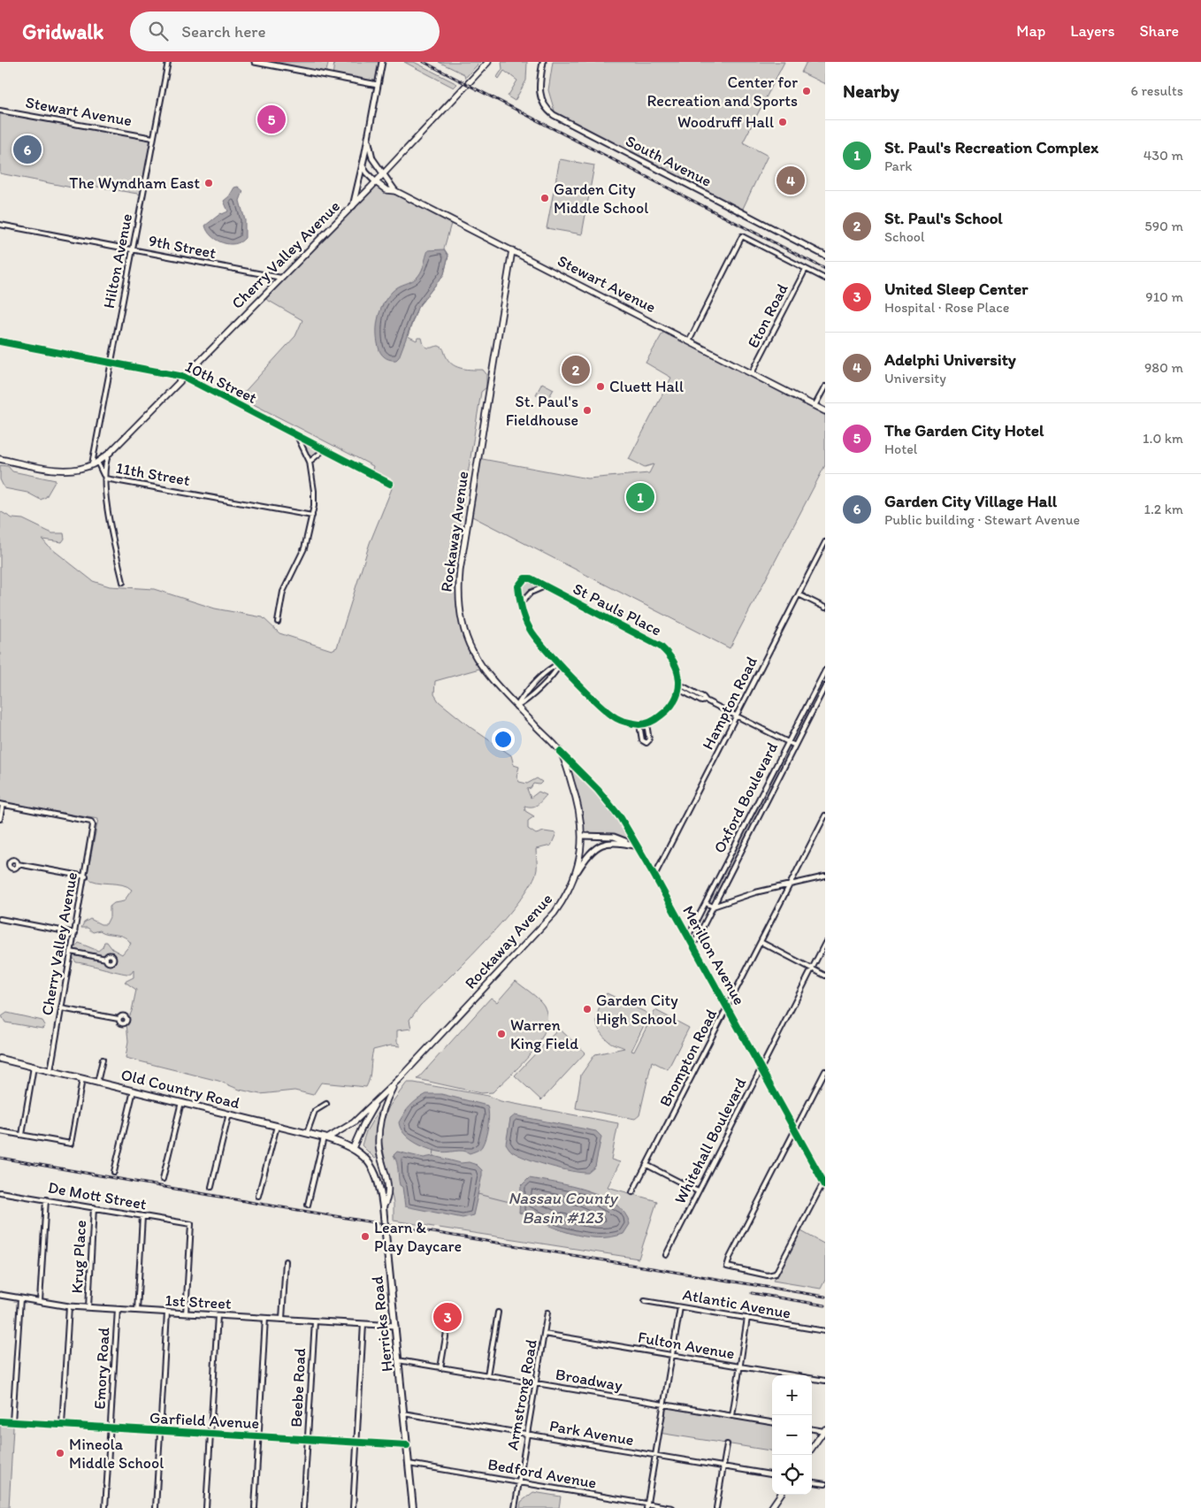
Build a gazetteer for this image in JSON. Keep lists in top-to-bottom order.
{
  "streets": {
    "main road": [
      "Stewart Avenue",
      "Cherry Valley Avenue",
      "11th Street",
      "Rockaway Avenue",
      "Old Country Road",
      "Herricks Road"
    ],
    "street": [
      "South Avenue",
      "9th Street",
      "Hilton Avenue",
      "Eton Road",
      "10th Street",
      "St Pauls Place",
      "Hampton Road",
      "Oxford Boulevard",
      "Merillon Avenue",
      "Brompton Road",
      "Whitehall Boulevard",
      "De Mott Street",
      "Krug Place",
      "1st Street",
      "Atlantic Avenue",
      "Fulton Avenue",
      "Emory Road",
      "Broadway",
      "Beebe Road",
      "Armstrong Road",
      "Garfield Avenue",
      "Park Avenue",
      "Bedford Avenue"
    ]
  },
  "crossings": [
    ["Stewart Avenue", "Cherry Valley Avenue"],
    ["Stewart Avenue", "Hilton Avenue"],
    ["Stewart Avenue", "Eton Road"],
    ["Stewart Avenue", "Rockaway Avenue"],
    ["9th Street", "Cherry Valley Avenue"],
    ["9th Street", "Hilton Avenue"],
    ["Cherry Valley Avenue", "10th Street"],
    ["Cherry Valley Avenue", "11th Street"],
    ["Cherry Valley Avenue", "Old Country Road"],
    ["Hilton Avenue", "10th Street"],
    ["Hilton Avenue", "11th Street"],
    ["Rockaway Avenue", "Merillon Avenue"],
    ["Rockaway Avenue", "Old Country Road"],
    ["Rockaway Avenue", "Herricks Road"],
    ["Hampton Road", "Merillon Avenue"],
    ["Oxford Boulevard", "Merillon Avenue"],
    ["Merillon Avenue", "Brompton Road"],
    ["Merillon Avenue", "Whitehall Boulevard"],
    ["Old Country Road", "Herricks Road"],
    ["De Mott Street", "Krug Place"],
    ["De Mott Street", "1st Street"],
    ["Krug Place", "1st Street"],
    ["1st Street", "Herricks Road"],
    ["1st Street", "Emory Road"],
    ["1st Street", "Beebe Road"],
    ["Herricks Road", "Broadway"],
    ["Herricks Road", "Garfield Avenue"],
    ["Herricks Road", "Park Avenue"],
    ["Herricks Road", "Bedford Avenue"],
    ["Fulton Avenue", "Armstrong Road"],
    ["Emory Road", "Garfield Avenue"],
    ["Broadway", "Armstrong Road"],
    ["Beebe Road", "Garfield Avenue"],
    ["Armstrong Road", "Park Avenue"],
    ["Armstrong Road", "Bedford Avenue"]
  ],
  "water": ["Nassau County Basin #123"],
  "places": [
    "Center for Recreation and Sports",
    "Woodruff Hall",
    "The Wyndham East",
    "Garden City Middle School",
    "Cluett Hall",
    "St. Paul's Fieldhouse",
    "Garden City High School",
    "Warren King Field",
    "Learn & Play Daycare",
    "Mineola Middle School"
  ],
  "page": {
    "header": "Gridwalk",
    "search": "Search here",
    "nav": ["Map", "Layers", "Share"],
    "heading": ["Nearby", "6 results"],
    "pins": [
      "5",
      "6",
      "4",
      "2",
      "1",
      "3"
    ],
    "list": [
      {
        "mark": "1",
        "name": "St. Paul's Recreation Complex",
        "note": "Park",
        "value": "430 m"
      },
      {
        "mark": "2",
        "name": "St. Paul's School",
        "note": "School",
        "value": "590 m"
      },
      {
        "mark": "3",
        "name": "United Sleep Center",
        "note": "Hospital · Rose Place",
        "value": "910 m"
      },
      {
        "mark": "4",
        "name": "Adelphi University",
        "note": "University",
        "value": "980 m"
      },
      {
        "mark": "5",
        "name": "The Garden City Hotel",
        "note": "Hotel",
        "value": "1.0 km"
      },
      {
        "mark": "6",
        "name": "Garden City Village Hall",
        "note": "Public building · Stewart Avenue",
        "value": "1.2 km"
      }
    ],
    "map_buttons": ["+", "−"]
  }
}
